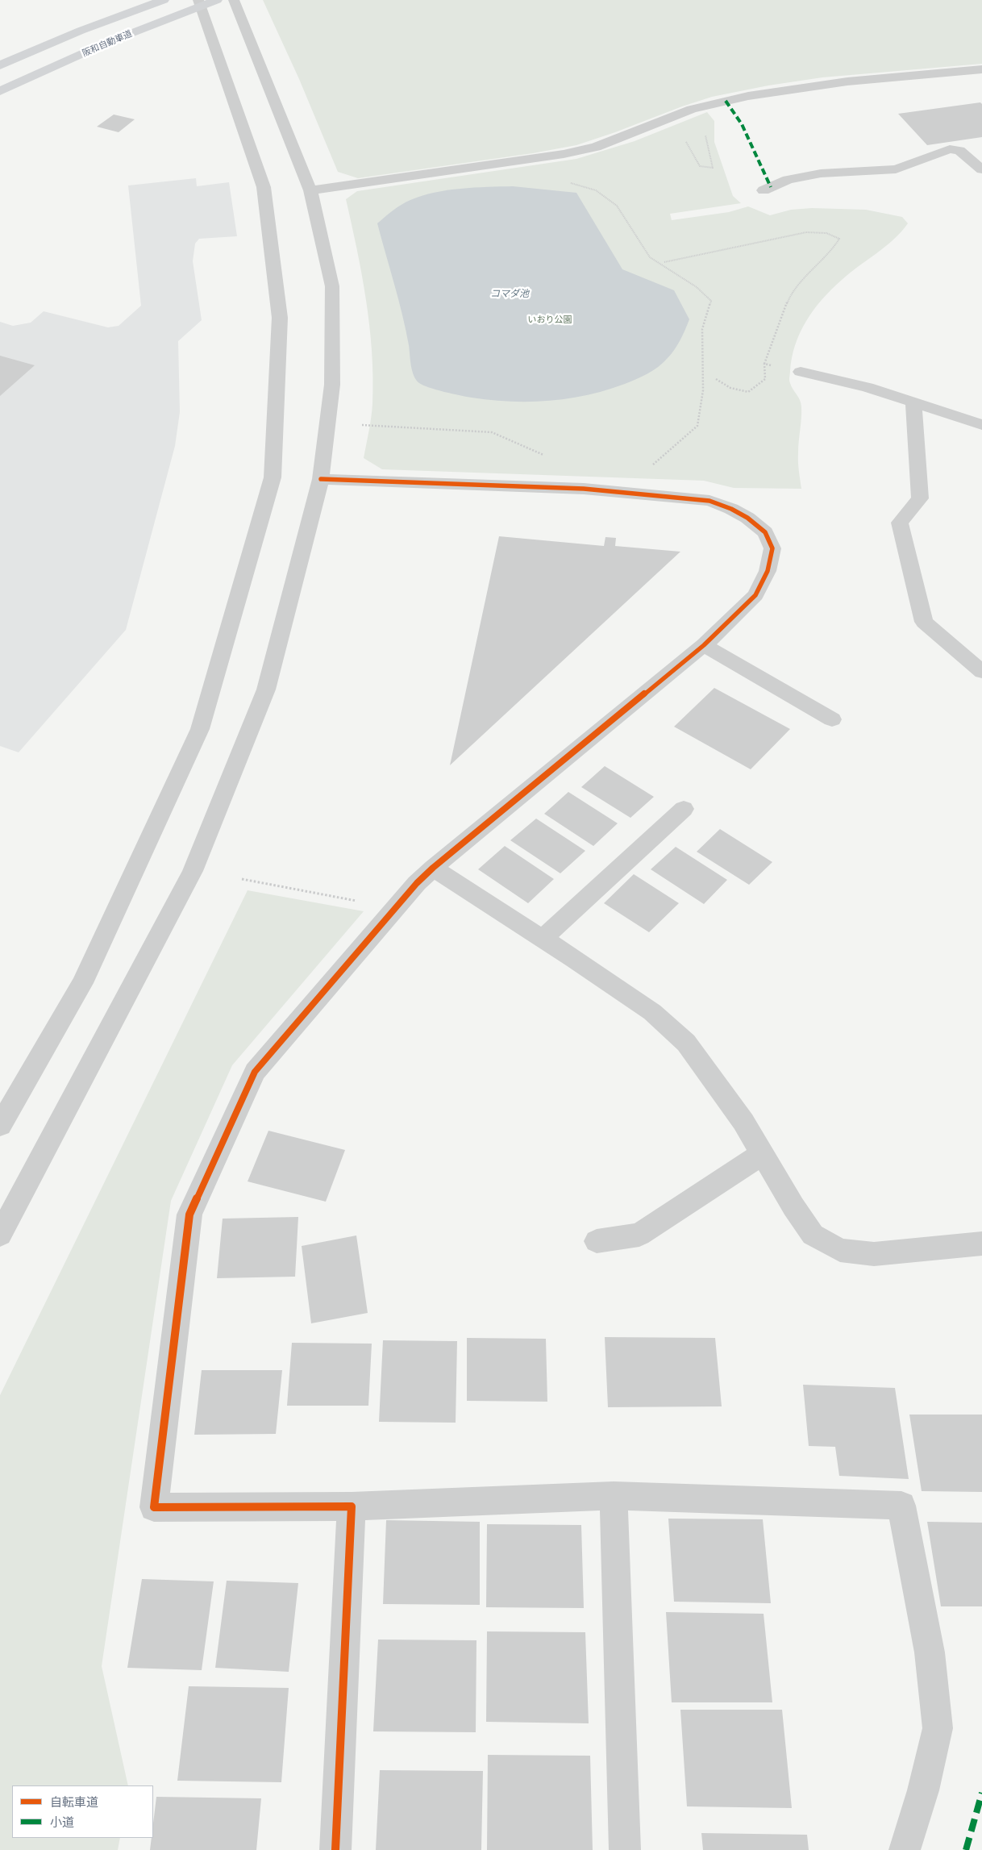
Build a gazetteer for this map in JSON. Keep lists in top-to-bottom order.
{
  "streets": {
    "highway": ["阪和自動車道"]
  },
  "water": ["コマダ池"],
  "parks": ["いおり公園"],
  "legend": ["自転車道", "小道"]
}
